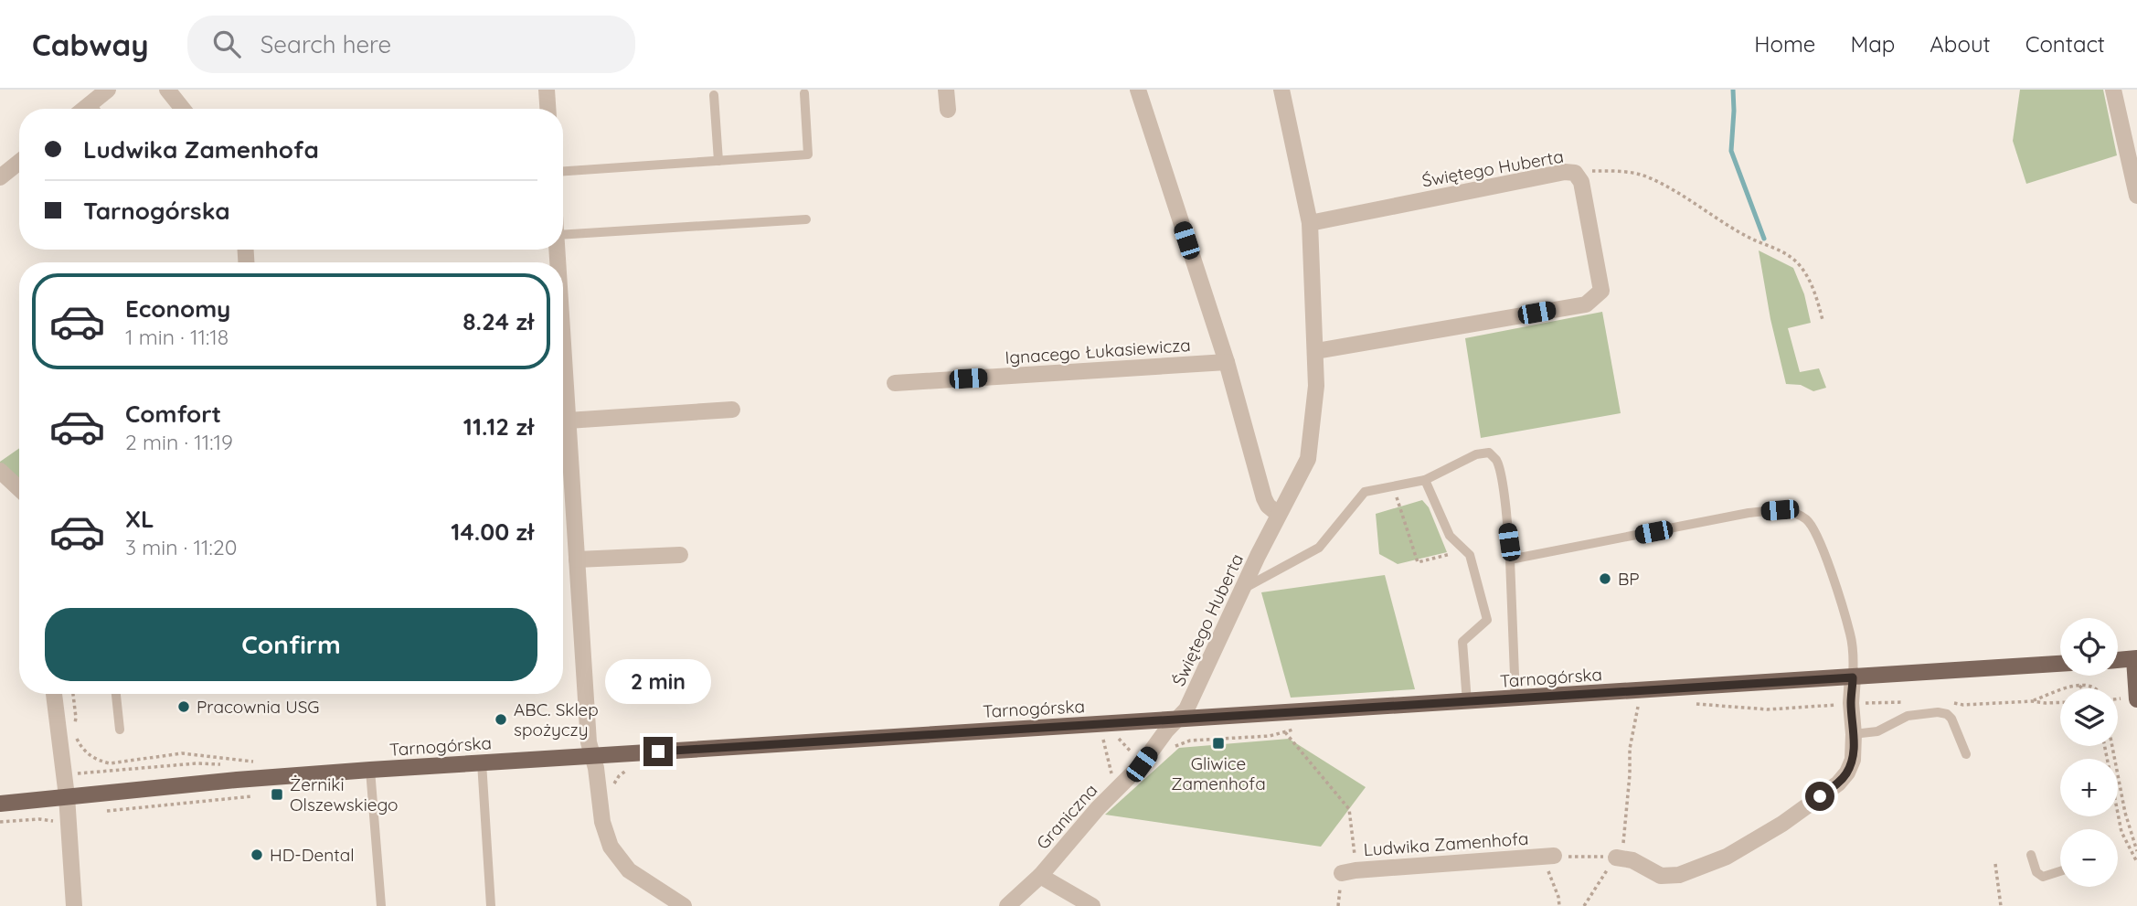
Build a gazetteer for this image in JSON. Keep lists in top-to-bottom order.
{
  "streets": {
    "main road": ["Tarnogórska"],
    "street": [
      "Świętego Huberta",
      "Ignacego Łukasiewicza",
      "Graniczna",
      "Ludwika Zamenhofa"
    ]
  },
  "crossings": [
    ["Świętego Huberta", "Ignacego Łukasiewicza"],
    ["Świętego Huberta", "Tarnogórska"],
    ["Świętego Huberta", "Graniczna"],
    ["Tarnogórska", "Graniczna"]
  ],
  "places": {
    "other": [
      "BP",
      "Pracownia USG",
      "ABC. Sklep spożyczy",
      "HD-Dental"
    ],
    "transit": ["Gliwice Zamenhofa", "Żerniki Olszewskiego"]
  },
  "page": {
    "header": "Cabway",
    "search": "Search here",
    "nav": [
      "Home",
      "Map",
      "About",
      "Contact"
    ],
    "banner": ["Ludwika Zamenhofa", "Tarnogórska"],
    "list": [
      {
        "name": "Economy",
        "note": "1 min · 11:18",
        "value": "8.24 zł"
      },
      {
        "name": "Comfort",
        "note": "2 min · 11:19",
        "value": "11.12 zł"
      },
      {
        "name": "XL",
        "note": "3 min · 11:20",
        "value": "14.00 zł"
      }
    ],
    "buttons": "Confirm",
    "map_buttons": ["+", "−"],
    "bubble": "2 min"
  }
}
